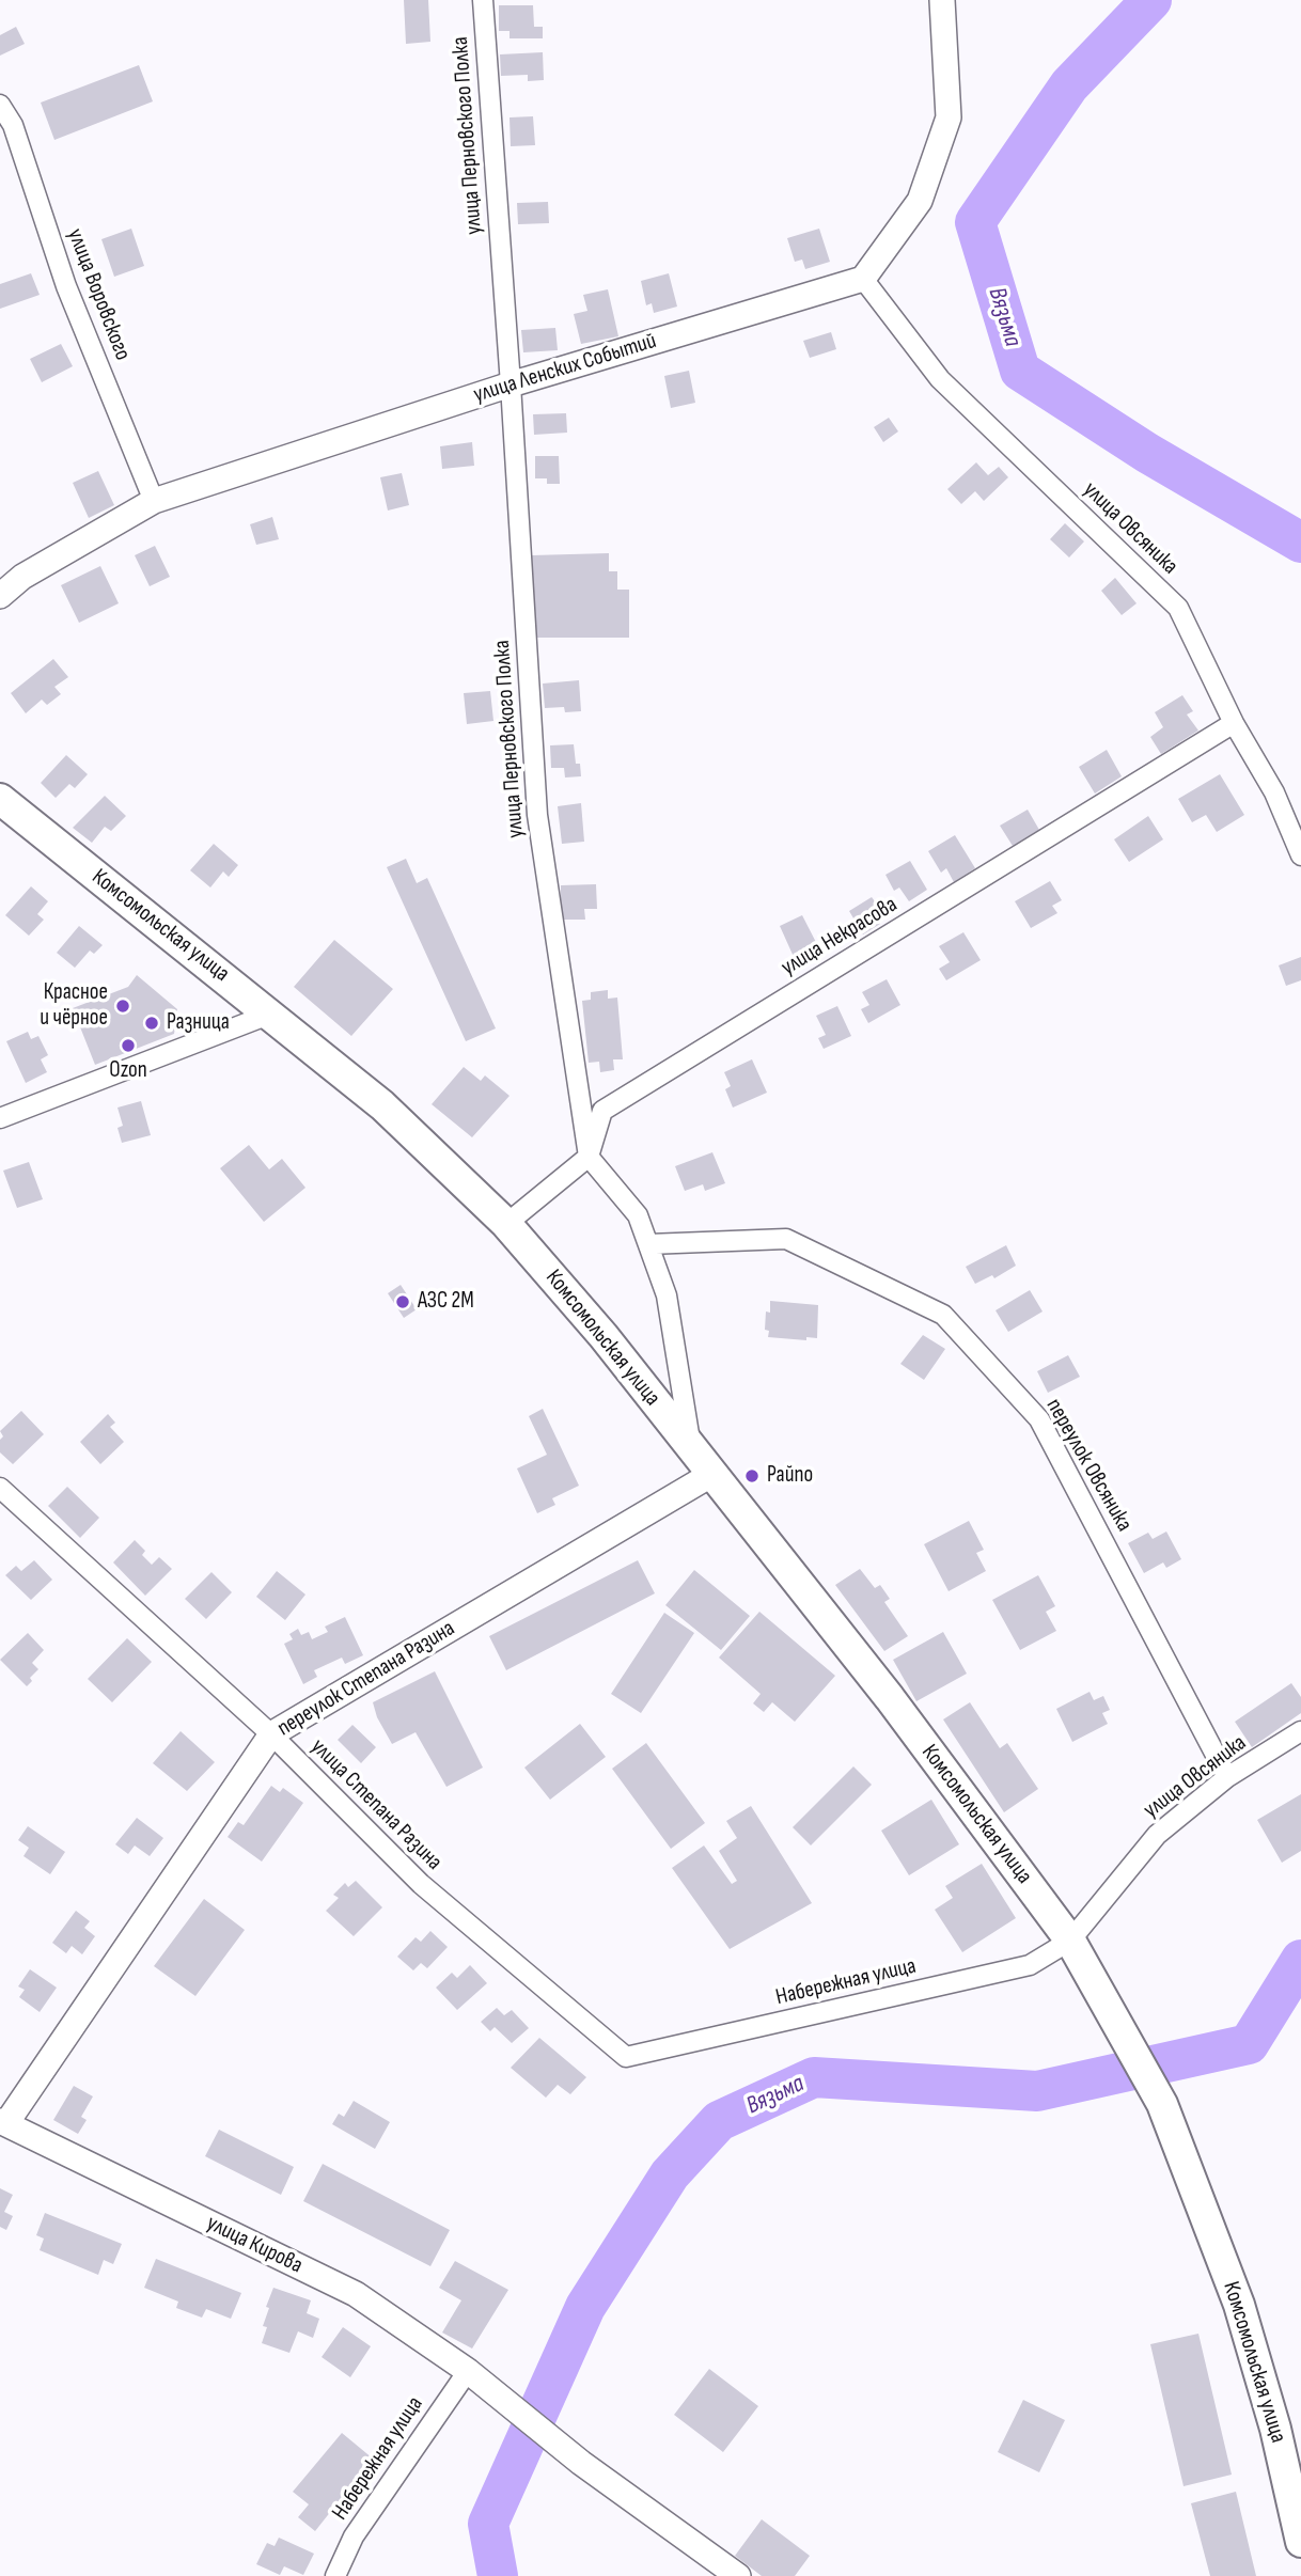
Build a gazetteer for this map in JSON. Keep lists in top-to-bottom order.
{
  "streets": {
    "main road": ["Комсомольская улица"],
    "street": [
      "улица Перновского Полка",
      "улица Воровского",
      "улица Ленских Событий",
      "улица Овсяника",
      "улица Некрасова",
      "переулок Овсяника",
      "переулок Степана Разина",
      "улица Степана Разина",
      "Набережная улица",
      "улица Кирова"
    ]
  },
  "crossings": [
    ["улица Перновского Полка", "улица Ленских Событий"],
    ["улица Перновского Полка", "улица Некрасова"],
    ["улица Воровского", "улица Ленских Событий"],
    ["улица Ленских Событий", "улица Овсяника"],
    ["улица Овсяника", "Комсомольская улица"],
    ["улица Овсяника", "улица Некрасова"],
    ["улица Овсяника", "переулок Овсяника"],
    ["улица Овсяника", "Набережная улица"],
    ["Комсомольская улица", "переулок Степана Разина"],
    ["Комсомольская улица", "Набережная улица"],
    ["переулок Степана Разина", "улица Степана Разина"],
    ["переулок Степана Разина", "улица Кирова"],
    ["улица Степана Разина", "Набережная улица"],
    ["Набережная улица", "улица Кирова"]
  ],
  "water": ["Вязьма"],
  "places": [
    "Красное и чёрное",
    "Разница",
    "Ozon",
    "АЗС 2М",
    "Райпо"
  ]
}
